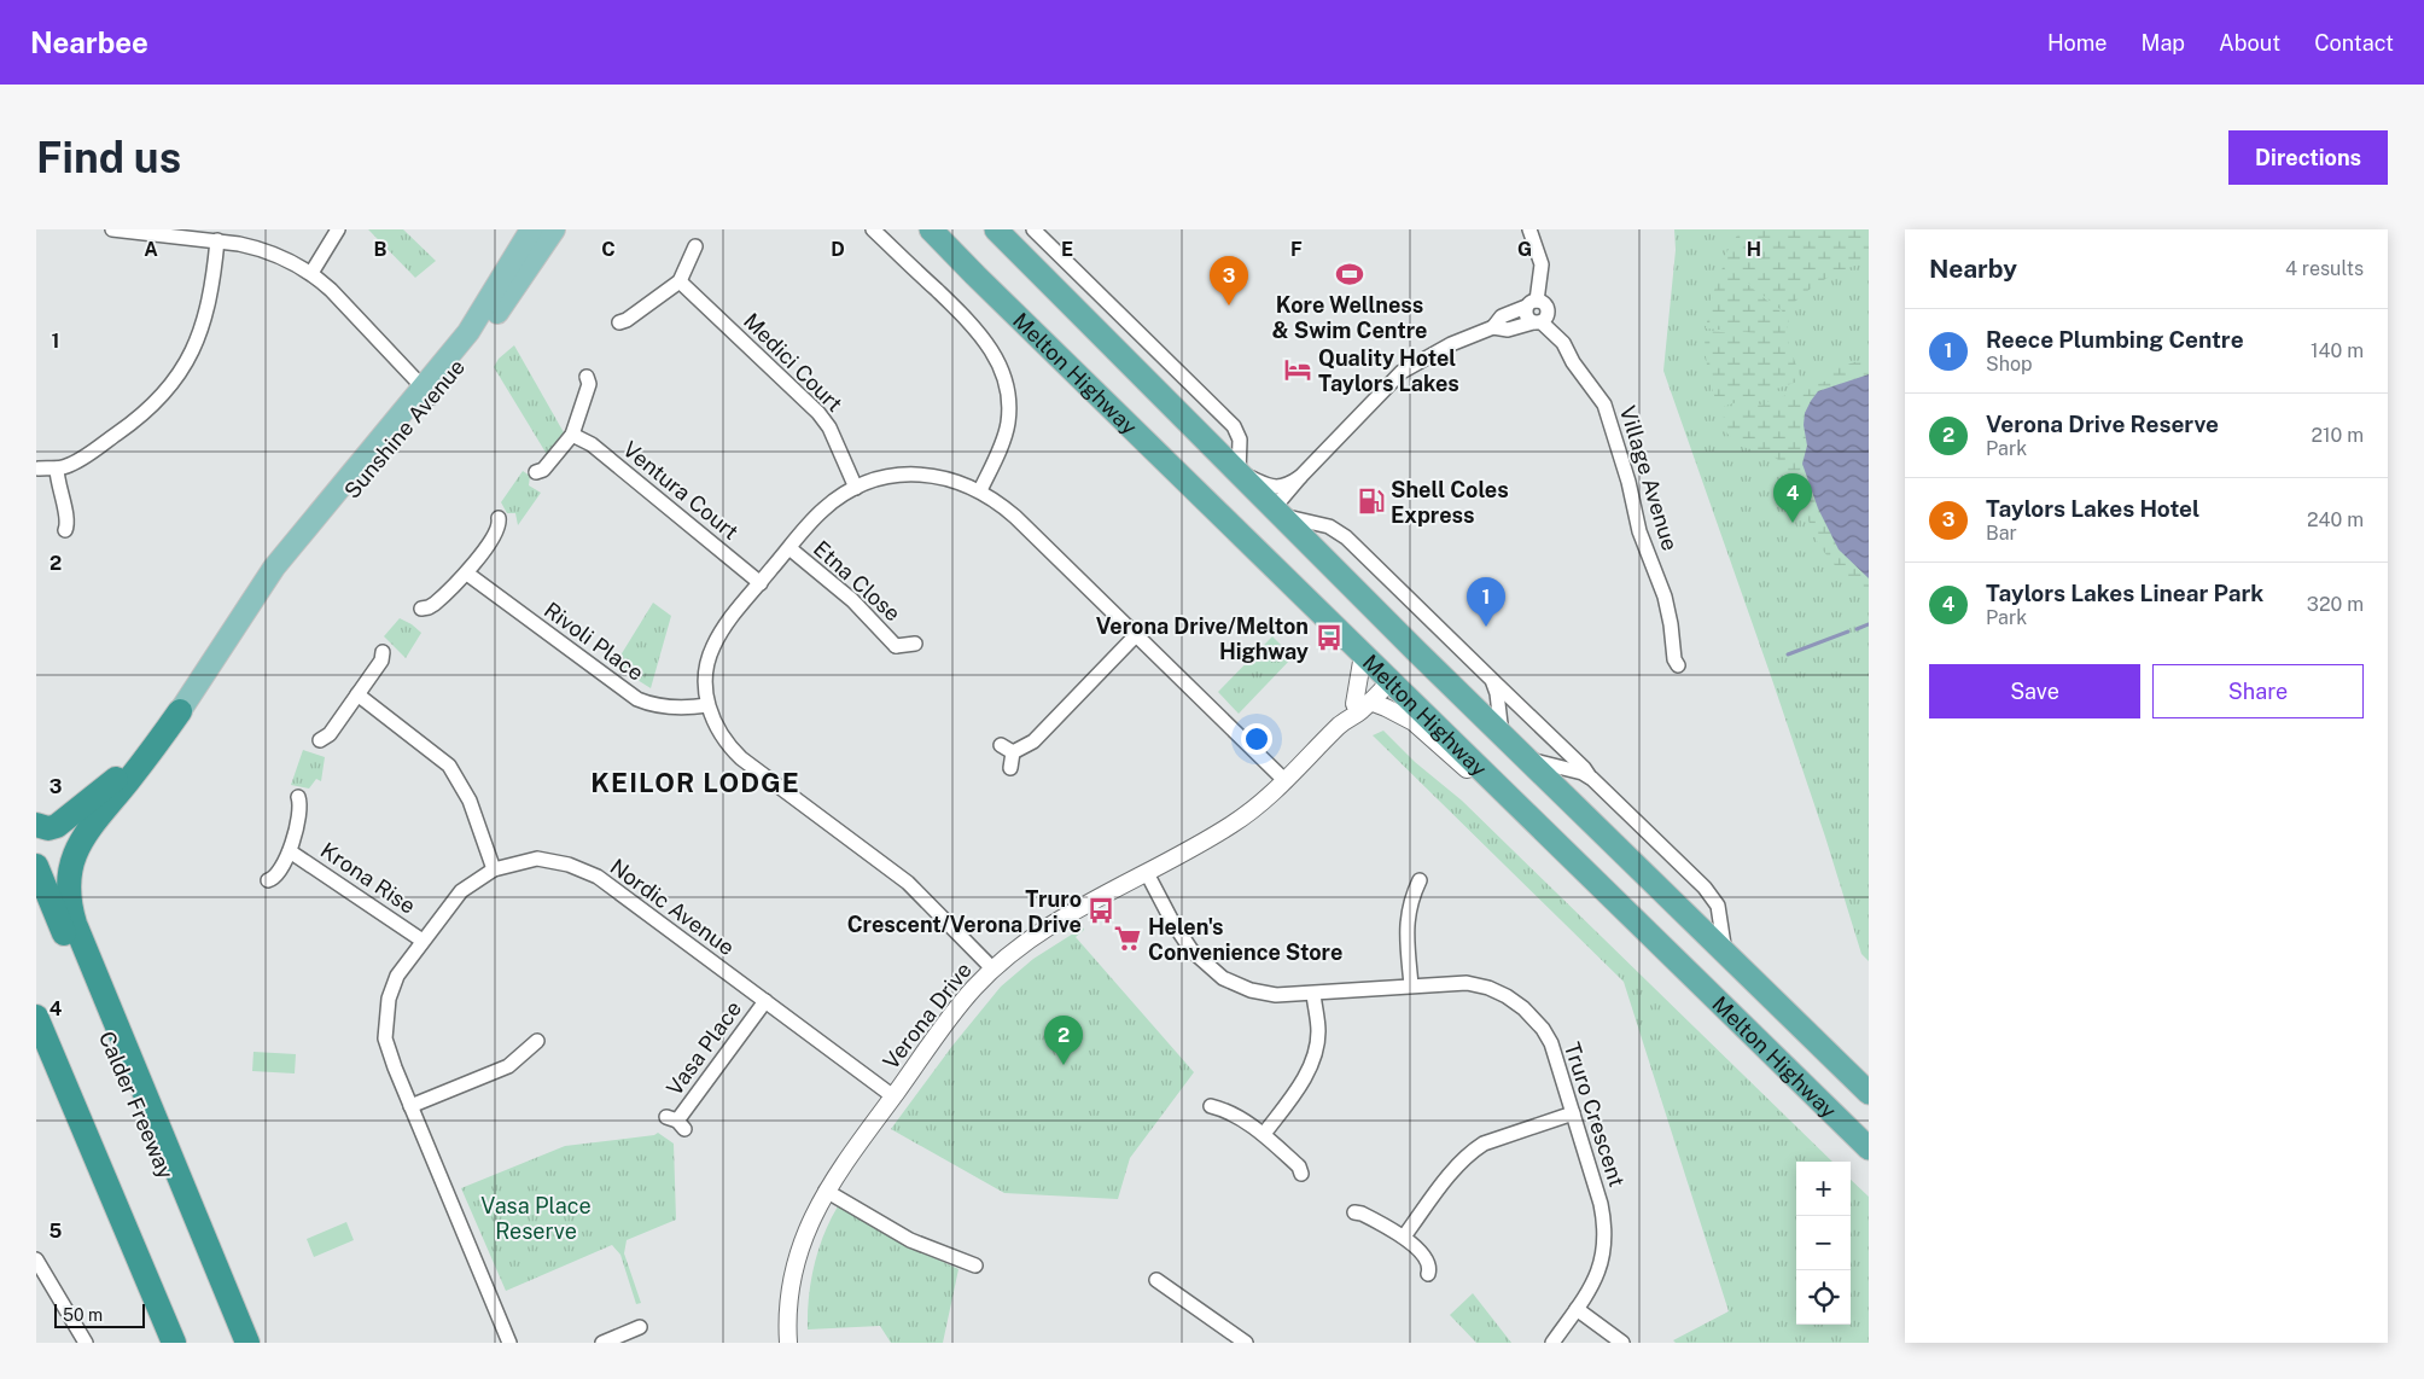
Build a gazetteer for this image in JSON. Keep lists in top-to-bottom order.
{
  "streets": {
    "highway": ["Melton Highway", "Calder Freeway"],
    "main road": ["Sunshine Avenue"],
    "street": [
      "Medici Court",
      "Village Avenue",
      "Ventura Court",
      "Etna Close",
      "Rivoli Place",
      "Krona Rise",
      "Nordic Avenue",
      "Verona Drive",
      "Vasa Place",
      "Truro Crescent"
    ]
  },
  "crossings": [
    ["Melton Highway", "Verona Drive"],
    ["Krona Rise", "Nordic Avenue"],
    ["Nordic Avenue", "Verona Drive"],
    ["Nordic Avenue", "Vasa Place"],
    ["Verona Drive", "Truro Crescent"]
  ],
  "districts": ["KEILOR LODGE"],
  "parks": ["Vasa Place Reserve"],
  "places": {
    "sports": ["Kore Wellness & Swim Centre"],
    "hotel": ["Quality Hotel Taylors Lakes"],
    "fuel station": ["Shell Coles Express"],
    "bus stop": ["Verona Drive/Melton Highway", "Truro Crescent/Verona Drive"],
    "supermarket": ["Helen's Convenience Store"]
  },
  "scale_bar": "50 m",
  "page": {
    "header": "Nearbee",
    "nav": [
      "Home",
      "Map",
      "About",
      "Contact"
    ],
    "buttons": [
      "Directions",
      ["Save", "Share"]
    ],
    "title": "Find us",
    "heading": ["Nearby", "4 results"],
    "pins": [
      "3",
      "4",
      "1",
      "2"
    ],
    "list": [
      {
        "mark": "1",
        "name": "Reece Plumbing Centre",
        "note": "Shop",
        "value": "140 m"
      },
      {
        "mark": "2",
        "name": "Verona Drive Reserve",
        "note": "Park",
        "value": "210 m"
      },
      {
        "mark": "3",
        "name": "Taylors Lakes Hotel",
        "note": "Bar",
        "value": "240 m"
      },
      {
        "mark": "4",
        "name": "Taylors Lakes Linear Park",
        "note": "Park",
        "value": "320 m"
      }
    ],
    "map_buttons": ["+", "−"],
    "scale": "50 m"
  },
  "grid": {
    "columns": [
      "A",
      "B",
      "C",
      "D",
      "E",
      "F",
      "G",
      "H"
    ],
    "rows": [
      "1",
      "2",
      "3",
      "4",
      "5"
    ]
  }
}
